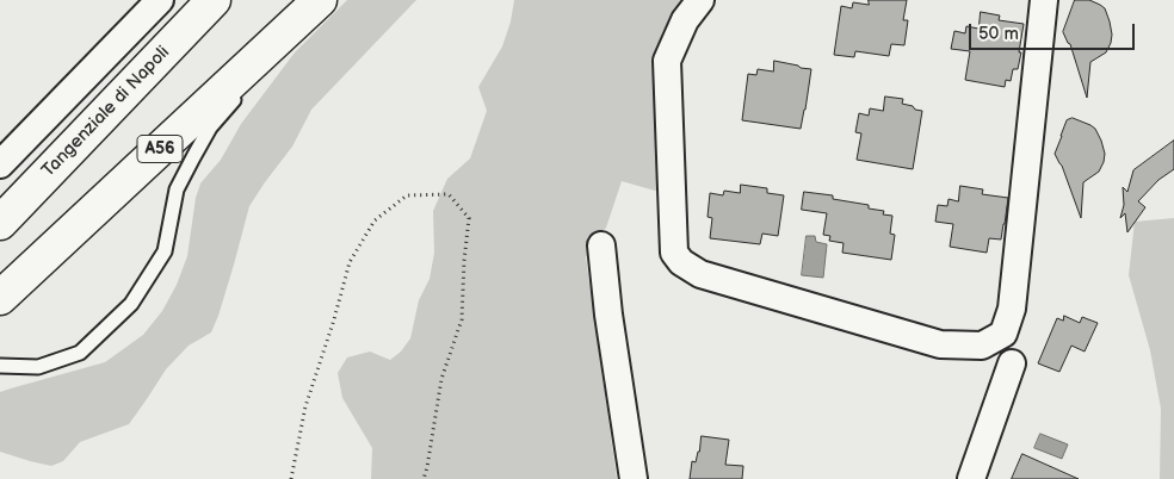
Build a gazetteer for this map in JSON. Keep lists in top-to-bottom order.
{
  "streets": {
    "highway": ["Tangenziale di Napoli", "A56"]
  },
  "scale_bar": "50 m"
}
